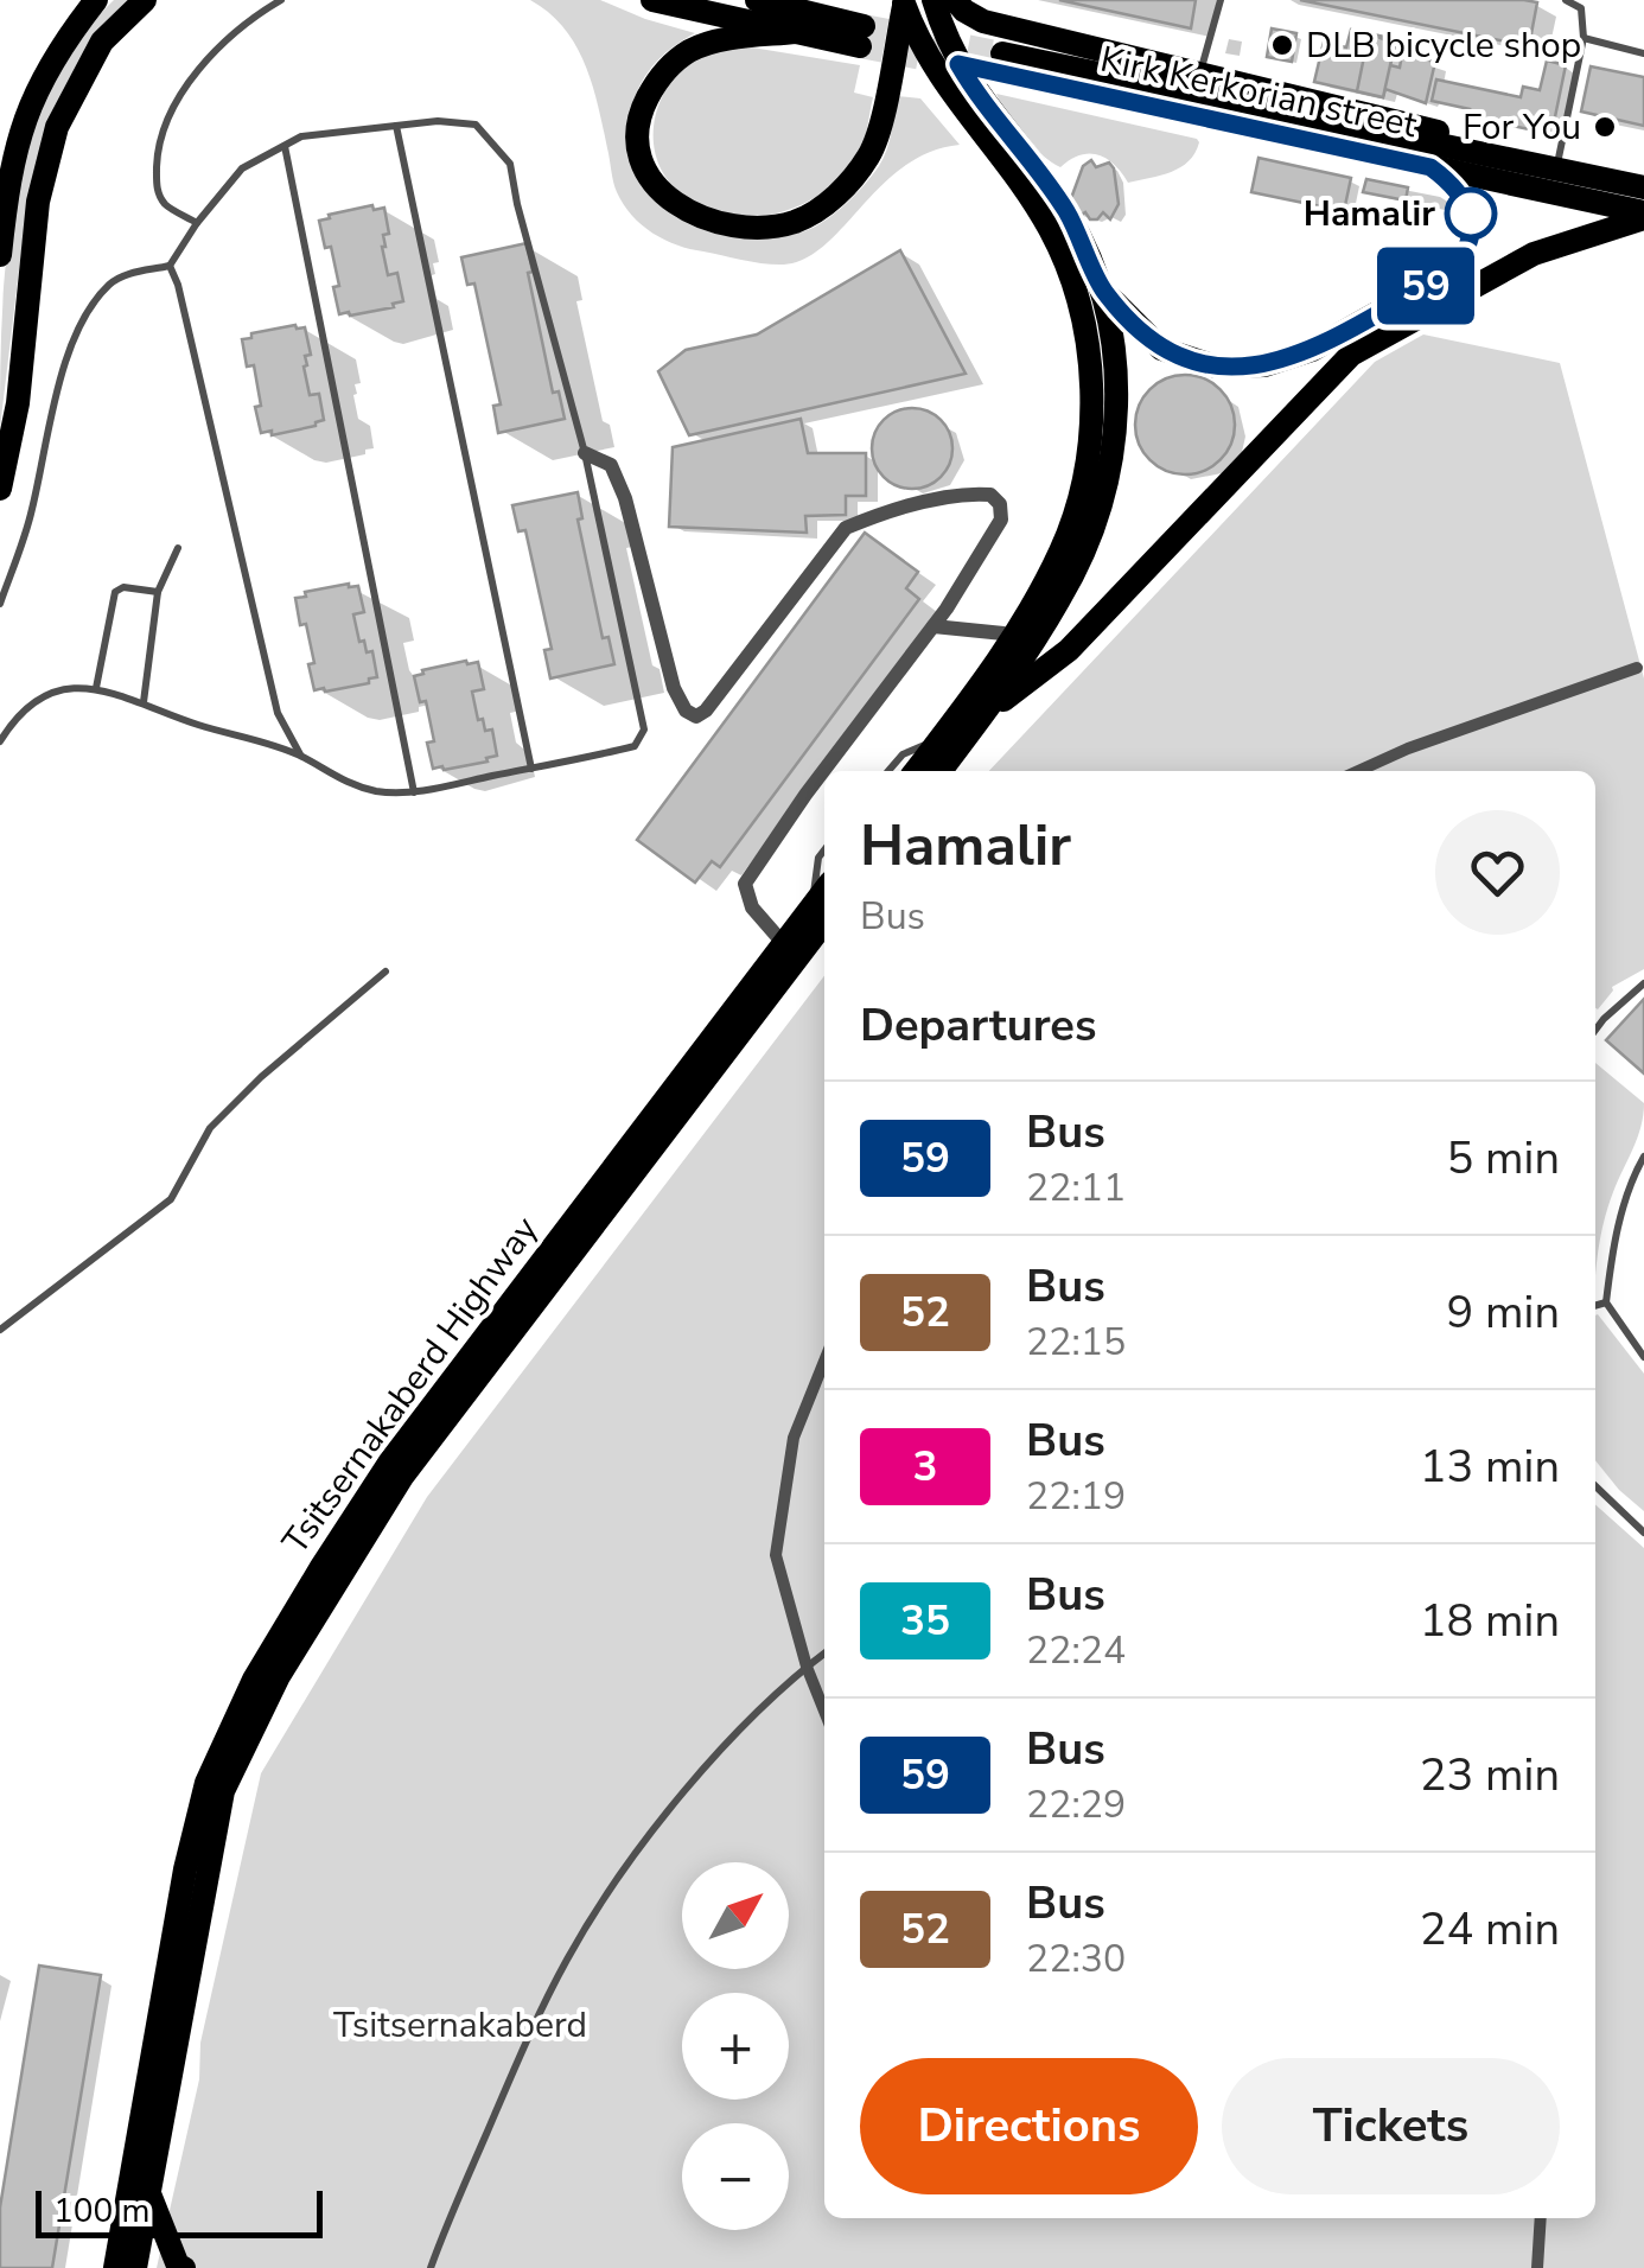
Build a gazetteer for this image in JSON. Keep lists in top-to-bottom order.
{
  "streets": {
    "main road": ["Kirk Kerkorian street", "Tsitsernakaberd Highway"]
  },
  "parks": ["Tsitsernakaberd"],
  "places": ["DLB bicycle shop", "For You", "Hamalir"],
  "lines": ["bus line 59"],
  "scale_bar": "100 m",
  "north": "top right",
  "page": {
    "on_map": "59",
    "heading": [
      ["Hamalir", "Bus"],
      "Departures"
    ],
    "list": [
      {
        "mark": "59",
        "name": "Bus",
        "note": "22:11",
        "value": "5 min"
      },
      {
        "mark": "52",
        "name": "Bus",
        "note": "22:15",
        "value": "9 min"
      },
      {
        "mark": "3",
        "name": "Bus",
        "note": "22:19",
        "value": "13 min"
      },
      {
        "mark": "35",
        "name": "Bus",
        "note": "22:24",
        "value": "18 min"
      },
      {
        "mark": "59",
        "name": "Bus",
        "note": "22:29",
        "value": "23 min"
      },
      {
        "mark": "52",
        "name": "Bus",
        "note": "22:30",
        "value": "24 min"
      }
    ],
    "map_buttons": ["+", "−"],
    "buttons": ["Directions", "Tickets"],
    "scale": "100 m"
  }
}
